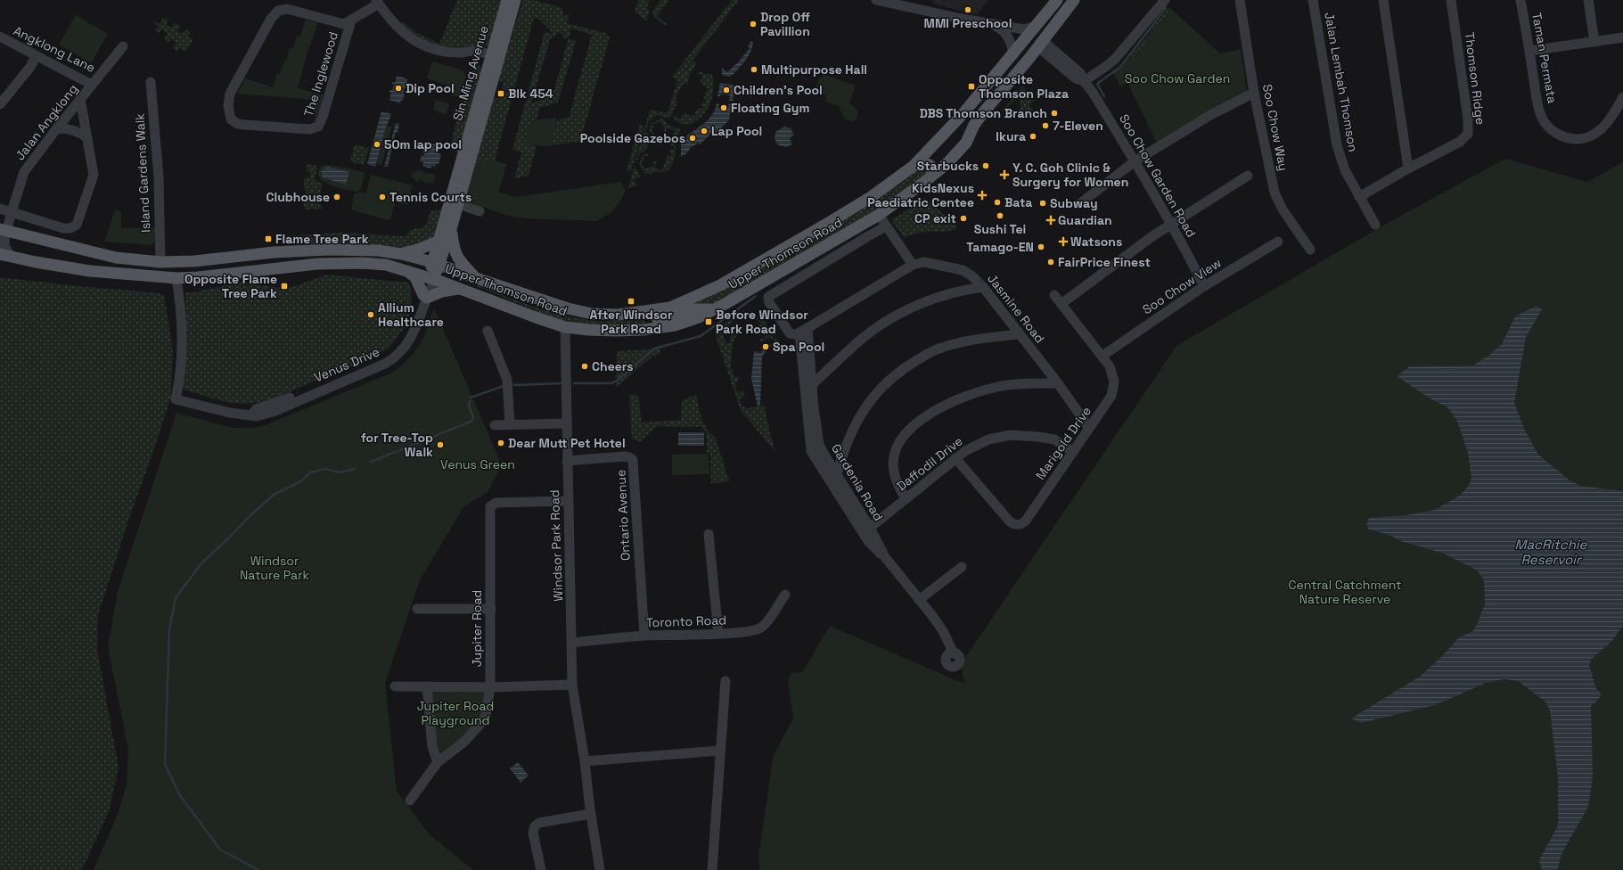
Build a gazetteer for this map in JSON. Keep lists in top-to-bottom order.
{
  "streets": {
    "main road": ["Sin Ming Avenue", "Upper Thomson Road", "Venus Drive"],
    "street": [
      "Angklong Lane",
      "Taman Permata",
      "The Inglewood",
      "Thomson Ridge",
      "Jalan Lembah Thomson",
      "Jalan Angklong",
      "Soo Chow Way",
      "Island Gardens Walk",
      "Soo Chow Garden Road",
      "Soo Chow View",
      "Jasmine Road",
      "Marigold Drive",
      "Daffodil Drive",
      "Gardenia Road",
      "Ontario Avenue",
      "Windsor Park Road",
      "Toronto Road",
      "Jupiter Road"
    ]
  },
  "crossings": [
    ["Angklong Lane", "Jalan Angklong"],
    ["Sin Ming Avenue", "Upper Thomson Road"],
    ["Sin Ming Avenue", "Venus Drive"],
    ["Thomson Ridge", "Jalan Lembah Thomson"],
    ["Jalan Angklong", "Upper Thomson Road"],
    ["Island Gardens Walk", "Upper Thomson Road"],
    ["Soo Chow Garden Road", "Upper Thomson Road"],
    ["Soo Chow Garden Road", "Soo Chow View"],
    ["Upper Thomson Road", "Venus Drive"],
    ["Upper Thomson Road", "Windsor Park Road"],
    ["Soo Chow View", "Marigold Drive"],
    ["Jasmine Road", "Marigold Drive"],
    ["Marigold Drive", "Daffodil Drive"],
    ["Daffodil Drive", "Gardenia Road"],
    ["Ontario Avenue", "Windsor Park Road"],
    ["Ontario Avenue", "Toronto Road"],
    ["Windsor Park Road", "Toronto Road"],
    ["Windsor Park Road", "Jupiter Road"]
  ],
  "water": ["MacRitchie Reservoir"],
  "parks": [
    "Soo Chow Garden",
    "Venus Green",
    "Windsor Nature Park",
    "Central Catchment Nature Reserve",
    "Jupiter Road Playground"
  ],
  "places": {
    "other": [
      "MMI Preschool",
      "Drop Off Pavillion",
      "Multipurpose Hall",
      "Dip Pool",
      "Children's Pool",
      "Floating Gym",
      "DBS Thomson Branch",
      "7-Eleven",
      "Lap Pool",
      "Ikura",
      "Poolside Gazebos",
      "50m lap pool",
      "Starbucks",
      "Clubhouse",
      "Tennis Courts",
      "Bata",
      "Subway",
      "Sushi Tei",
      "CP exit",
      "Tamago-EN",
      "FairPrice Finest",
      "Allium Healthcare",
      "Spa Pool",
      "Cheers",
      "Dear Mutt Pet Hotel",
      "for Tree-Top Walk"
    ],
    "transit": [
      "Opposite Thomson Plaza",
      "Blk 454",
      "Flame Tree Park",
      "Opposite Flame Tree Park",
      "After Windsor Park Road",
      "Before Windsor Park Road"
    ],
    "health": [
      "Y. C. Goh Clinic & Surgery for Women",
      "KidsNexus Paediatric Centee",
      "Guardian",
      "Watsons"
    ]
  }
}
